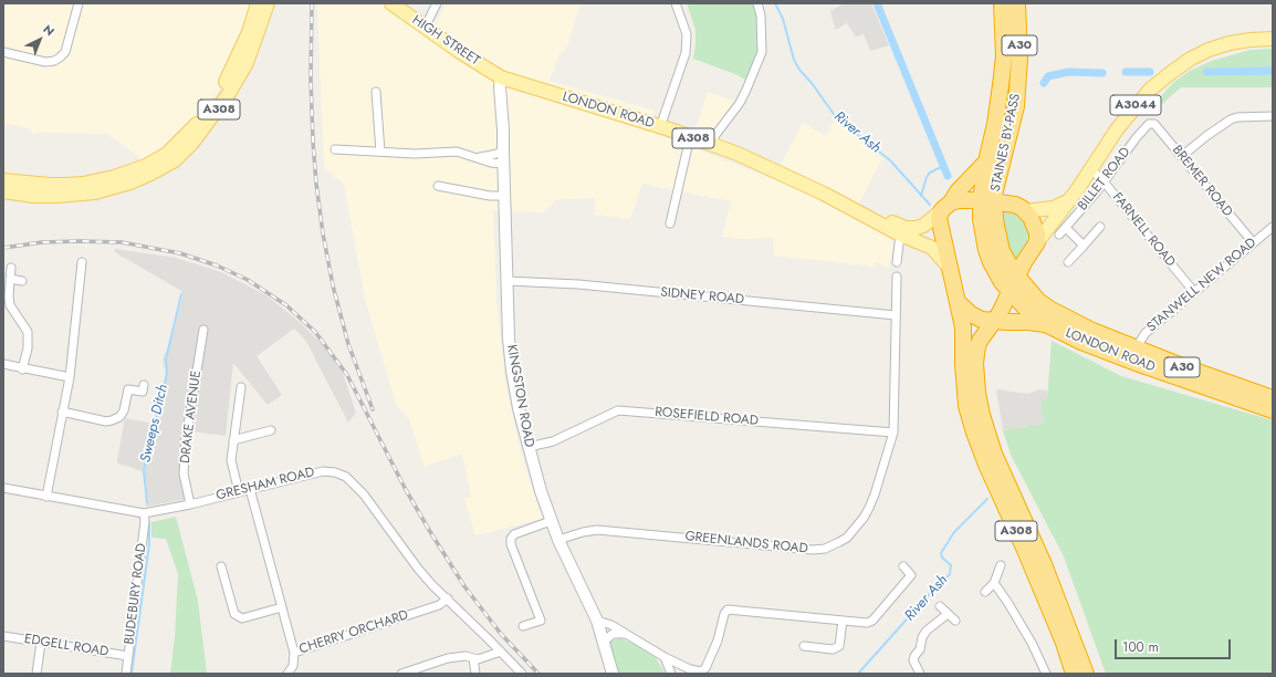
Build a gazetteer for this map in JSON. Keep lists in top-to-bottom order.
{
  "streets": {
    "highway": [
      "A30",
      "A308",
      "LONDON ROAD",
      "STAINES BY-PASS"
    ],
    "main road": ["HIGH STREET", "A3044"],
    "street": [
      "BILLET ROAD",
      "BREMER ROAD",
      "FARNELL ROAD",
      "STANWELL NEW ROAD",
      "SIDNEY ROAD",
      "KINGSTON ROAD",
      "DRAKE AVENUE",
      "ROSEFIELD ROAD",
      "GRESHAM ROAD",
      "GREENLANDS ROAD",
      "BUDEBURY ROAD",
      "CHERRY ORCHARD",
      "EDGELL ROAD"
    ]
  },
  "crossings": [
    ["HIGH STREET", "LONDON ROAD"],
    ["HIGH STREET", "KINGSTON ROAD"],
    ["A30", "LONDON ROAD"],
    ["A30", "STAINES BY-PASS"],
    ["A30", "STANWELL NEW ROAD"],
    ["A3044", "FARNELL ROAD"],
    ["LONDON ROAD", "KINGSTON ROAD"],
    ["BILLET ROAD", "BREMER ROAD"],
    ["BILLET ROAD", "FARNELL ROAD"],
    ["BREMER ROAD", "STANWELL NEW ROAD"],
    ["FARNELL ROAD", "STANWELL NEW ROAD"],
    ["SIDNEY ROAD", "KINGSTON ROAD"],
    ["SIDNEY ROAD", "GREENLANDS ROAD"],
    ["KINGSTON ROAD", "ROSEFIELD ROAD"],
    ["KINGSTON ROAD", "GREENLANDS ROAD"],
    ["DRAKE AVENUE", "GRESHAM ROAD"],
    ["ROSEFIELD ROAD", "GREENLANDS ROAD"],
    ["GRESHAM ROAD", "BUDEBURY ROAD"],
    ["GRESHAM ROAD", "CHERRY ORCHARD"],
    ["BUDEBURY ROAD", "EDGELL ROAD"]
  ],
  "water": ["River Ash", "Sweeps Ditch"],
  "scale_bar": "100 m",
  "north": "top right"
}
